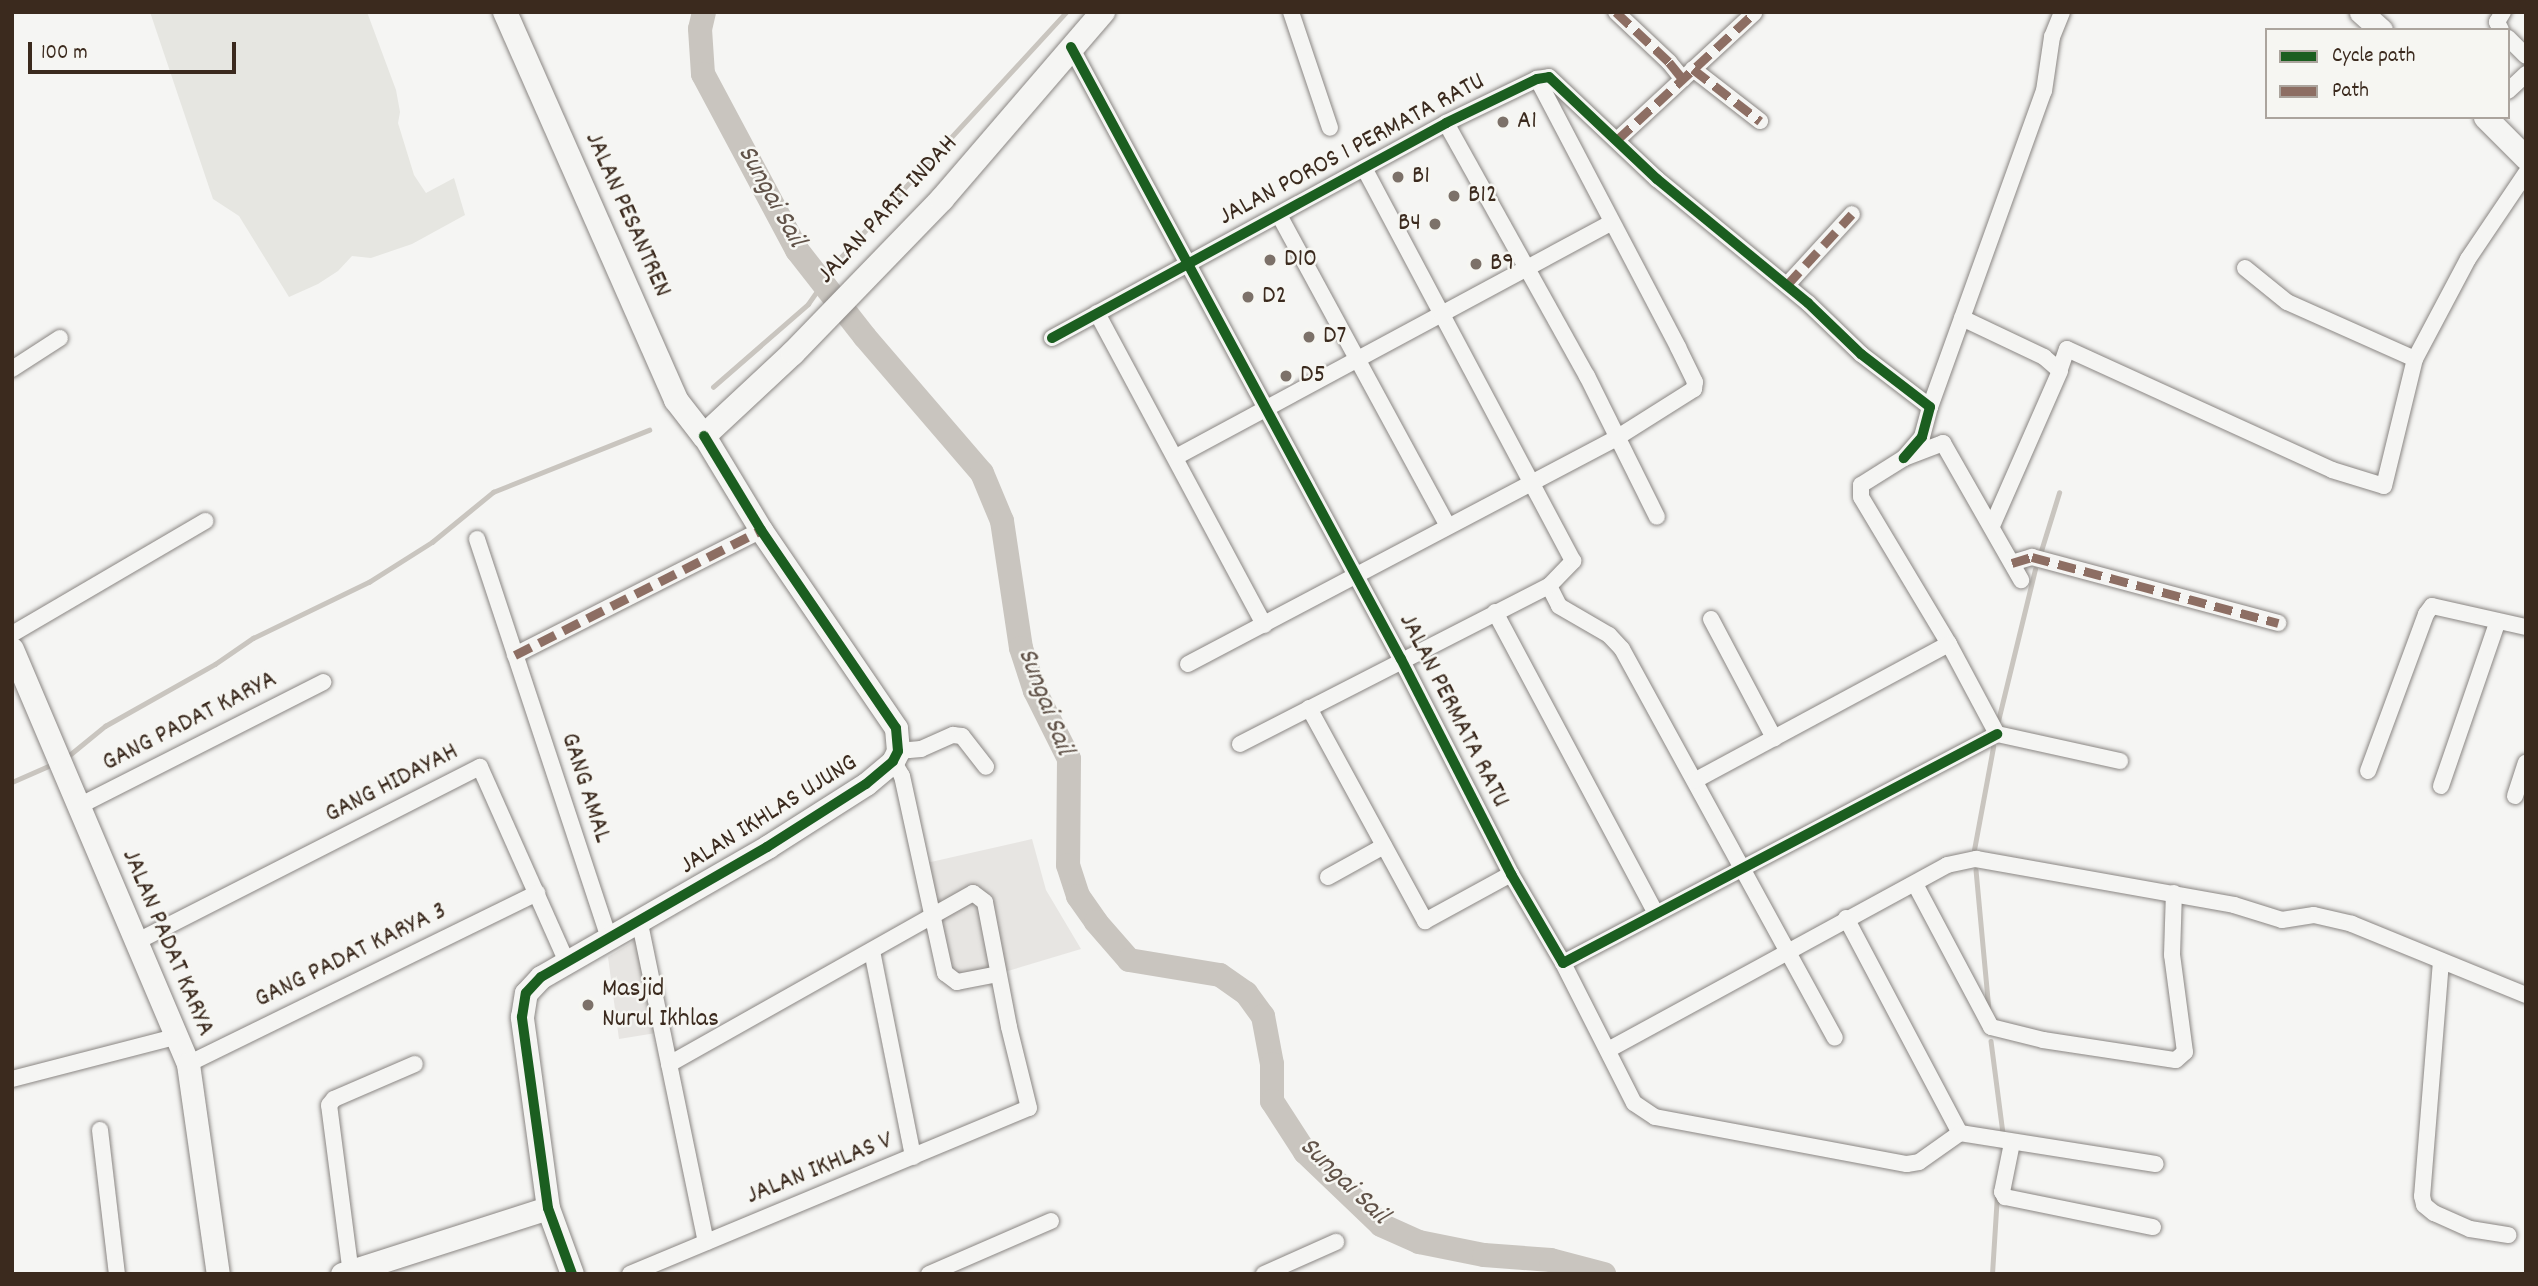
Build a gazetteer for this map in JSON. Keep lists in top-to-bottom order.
{
  "streets": {
    "main road": ["JALAN PARIT INDAH", "JALAN PESANTREN"],
    "street": [
      "JALAN POROS 1 PERMATA RATU",
      "JALAN PERMATA RATU",
      "GANG PADAT KARYA",
      "GANG HIDAYAH",
      "GANG AMAL",
      "JALAN IKHLAS UJUNG",
      "JALAN PADAT KARYA",
      "GANG PADAT KARYA 3",
      "JALAN IKHLAS V"
    ]
  },
  "crossings": [
    ["JALAN POROS 1 PERMATA RATU", "JALAN PERMATA RATU"],
    ["JALAN PARIT INDAH", "JALAN PESANTREN"],
    ["JALAN PARIT INDAH", "JALAN PERMATA RATU"],
    ["GANG PADAT KARYA", "JALAN PADAT KARYA"],
    ["GANG HIDAYAH", "JALAN IKHLAS UJUNG"],
    ["GANG HIDAYAH", "JALAN PADAT KARYA"],
    ["GANG HIDAYAH", "GANG PADAT KARYA 3"],
    ["GANG AMAL", "JALAN IKHLAS UJUNG"],
    ["JALAN PADAT KARYA", "GANG PADAT KARYA 3"]
  ],
  "water": ["Sungai Sail"],
  "places": [
    "A1",
    "B1",
    "B12",
    "B4",
    "D10",
    "B9",
    "D2",
    "D7",
    "D5",
    "Masjid Nurul Ikhlas"
  ],
  "legend": ["Cycle path", "Path"],
  "scale_bar": "100 m"
}
